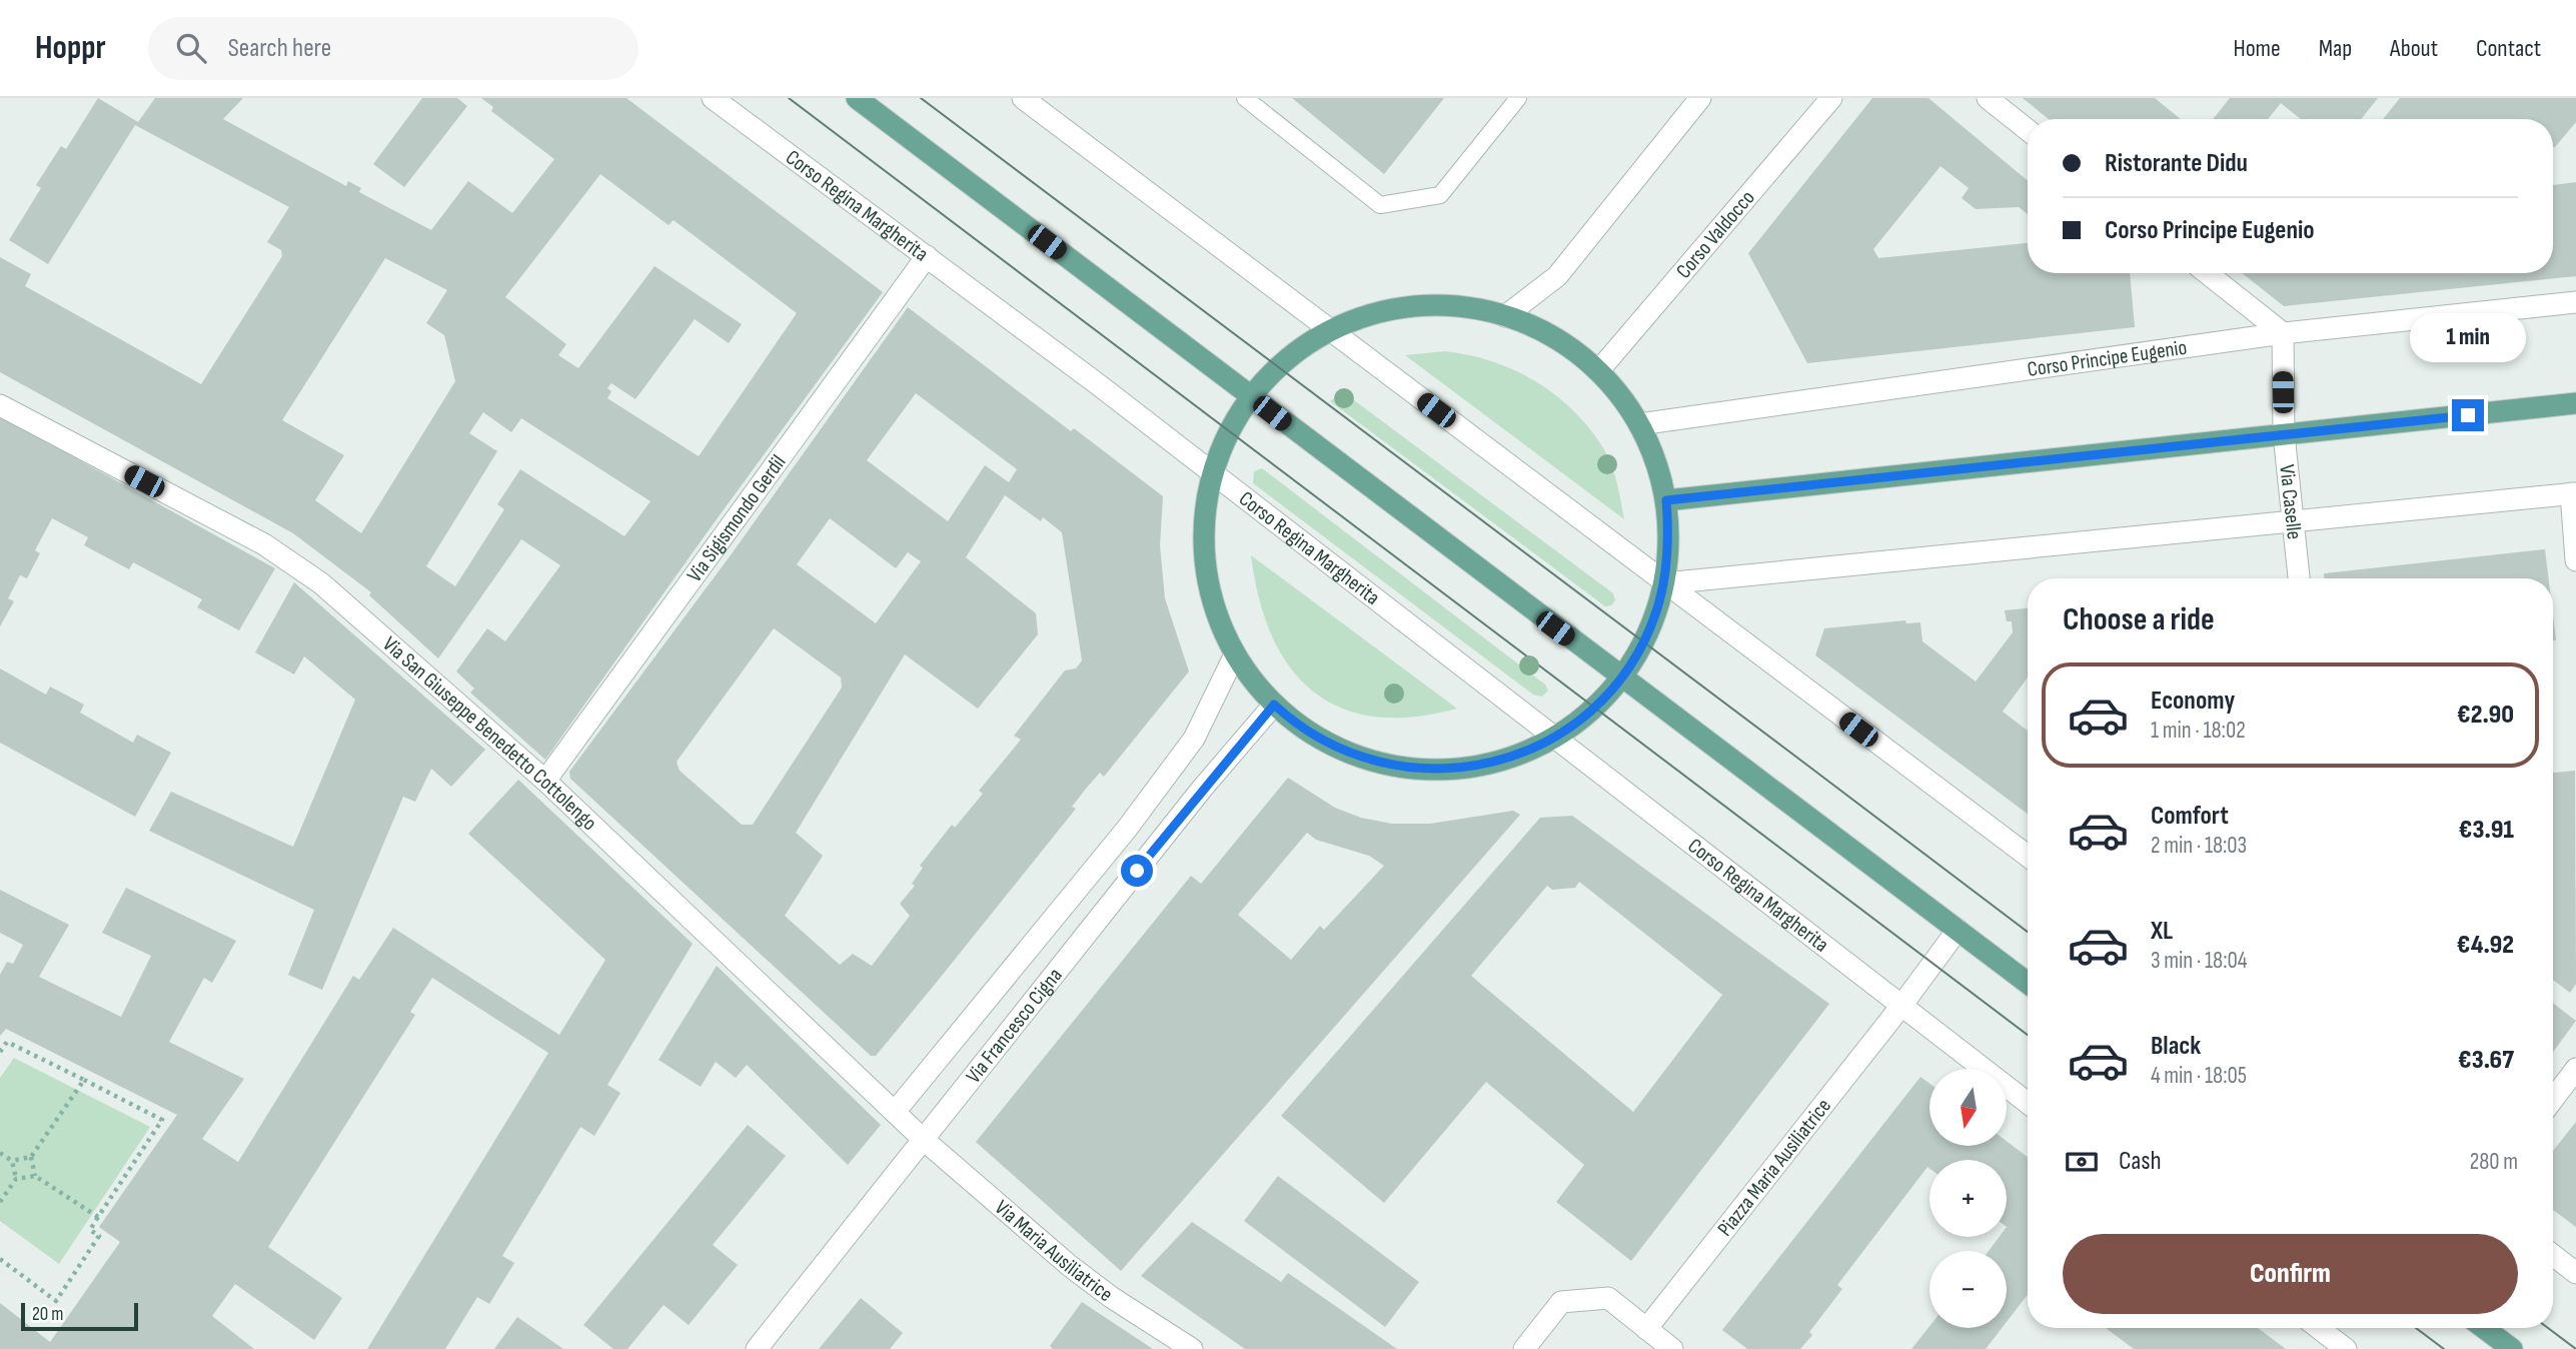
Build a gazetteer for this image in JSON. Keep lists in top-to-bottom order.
{
  "streets": {
    "street": [
      "Corso Regina Margherita",
      "Corso Valdocco",
      "Corso Principe Eugenio",
      "Via Caselle",
      "Via Sigismondo Gerdil",
      "Via San Giuseppe Benedetto Cottolengo",
      "Via Francesco Cigna",
      "Piazza Maria Ausiliatrice",
      "Via Maria Ausiliatrice"
    ]
  },
  "crossings": [
    ["Corso Regina Margherita", "Via Sigismondo Gerdil"],
    ["Corso Regina Margherita", "Piazza Maria Ausiliatrice"],
    ["Corso Principe Eugenio", "Via Caselle"],
    ["Via Sigismondo Gerdil", "Via San Giuseppe Benedetto Cottolengo"],
    ["Via San Giuseppe Benedetto Cottolengo", "Via Francesco Cigna"],
    ["Via San Giuseppe Benedetto Cottolengo", "Via Maria Ausiliatrice"],
    ["Via Francesco Cigna", "Via Maria Ausiliatrice"]
  ],
  "scale_bar": "20 m",
  "north": "bottom",
  "page": {
    "header": "Hoppr",
    "search": "Search here",
    "nav": [
      "Home",
      "Map",
      "About",
      "Contact"
    ],
    "banner": ["Ristorante Didu", "Corso Principe Eugenio"],
    "bubble": "1 min",
    "heading": "Choose a ride",
    "list": [
      {
        "name": "Economy",
        "note": "1 min · 18:02",
        "value": "€2.90"
      },
      {
        "name": "Comfort",
        "note": "2 min · 18:03",
        "value": "€3.91"
      },
      {
        "name": "XL",
        "note": "3 min · 18:04",
        "value": "€4.92"
      },
      {
        "name": "Black",
        "note": "4 min · 18:05",
        "value": "€3.67"
      }
    ],
    "map_buttons": ["+", "−"],
    "pay": ["Cash", "280 m"],
    "buttons": "Confirm",
    "scale": "20 m"
  }
}
